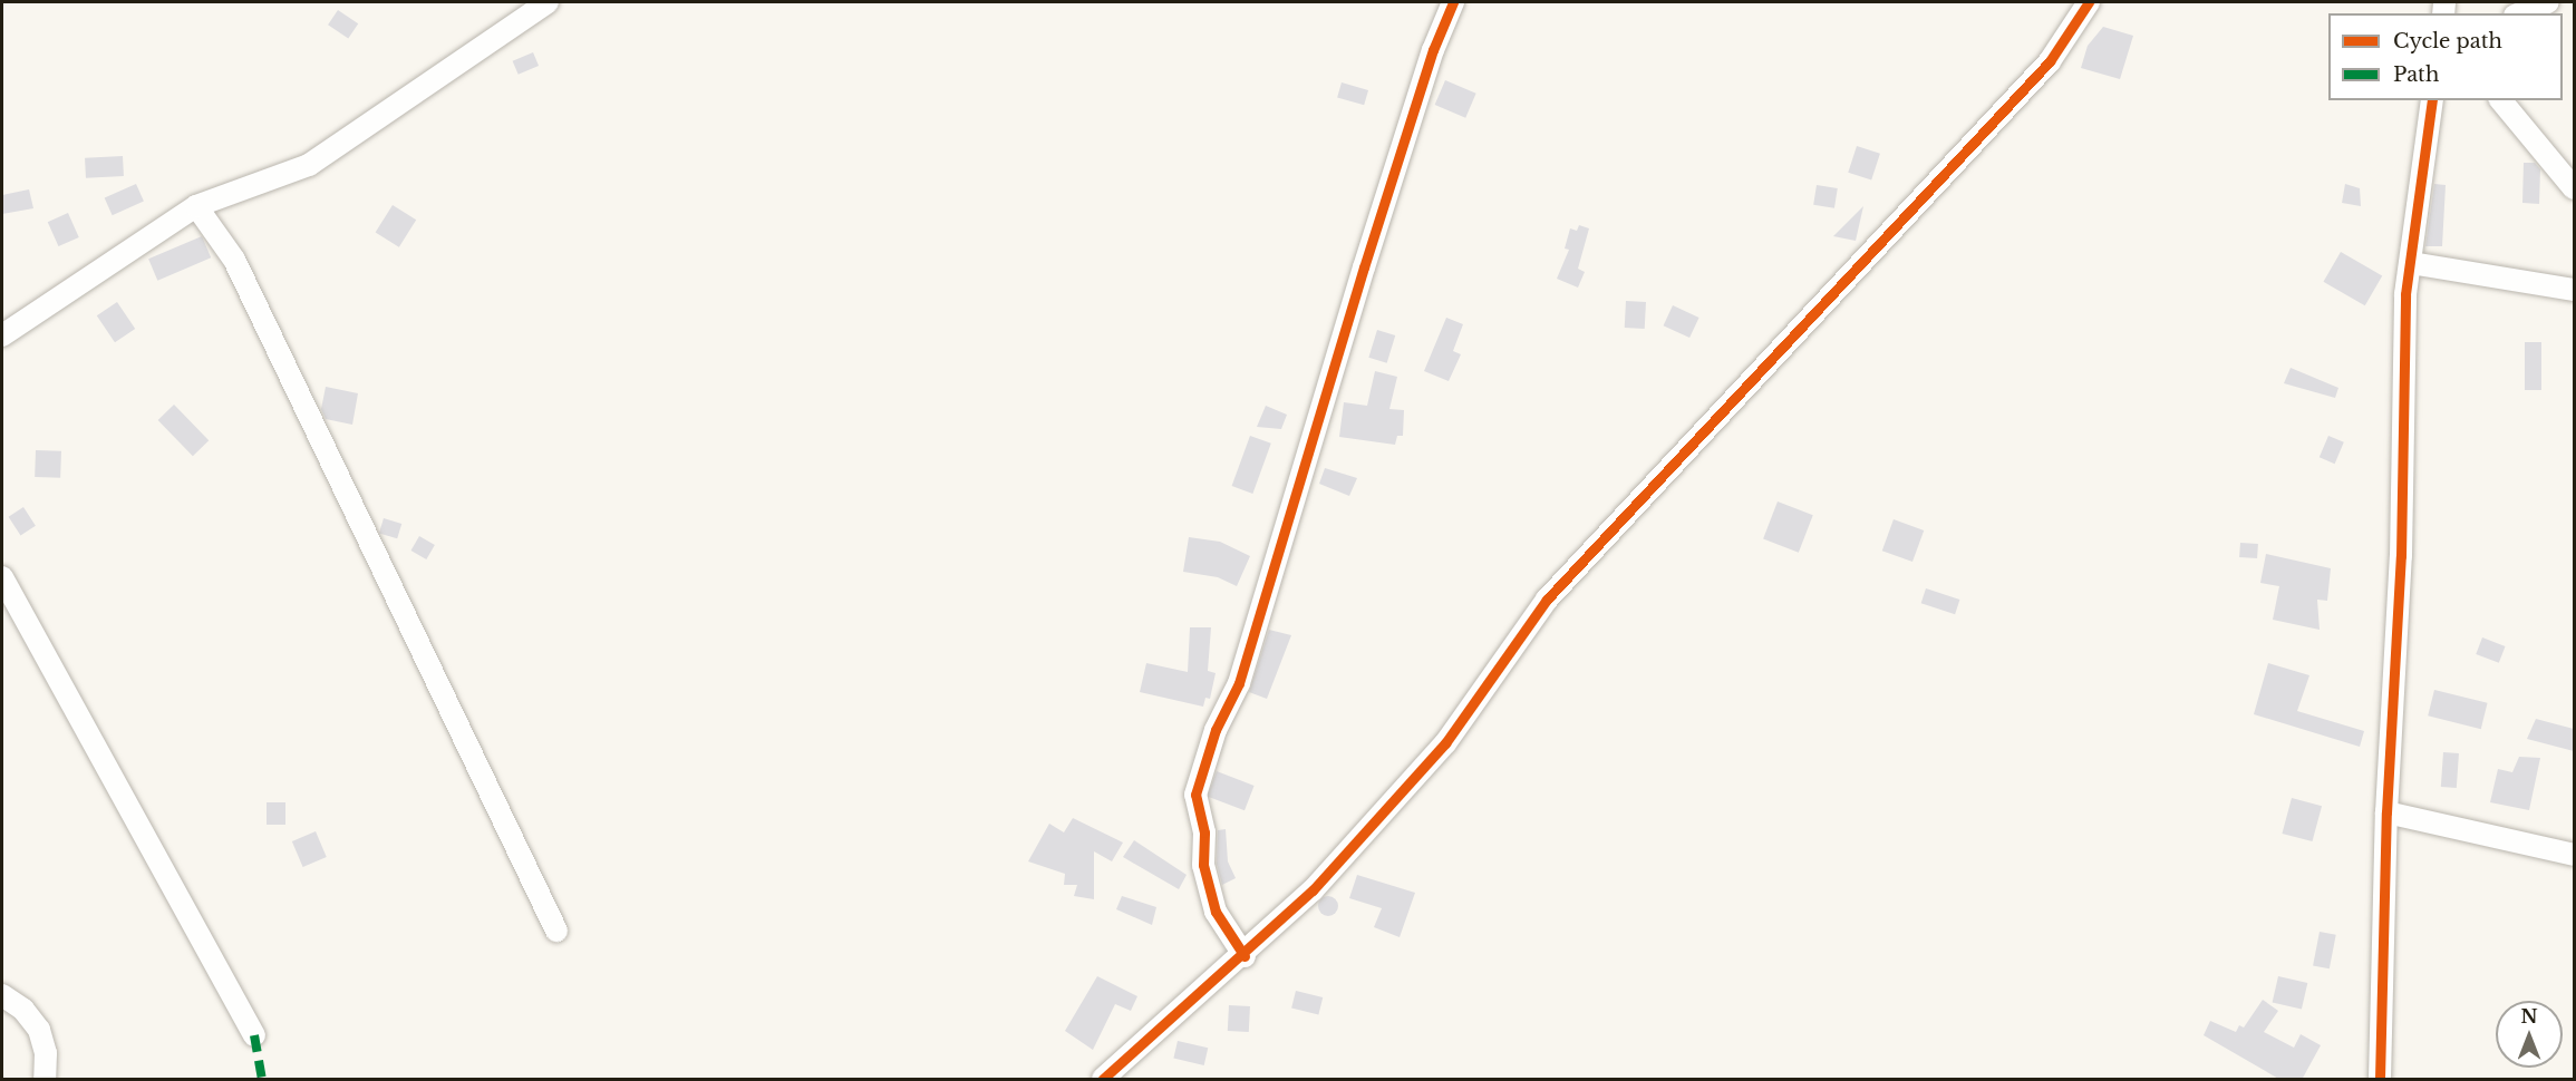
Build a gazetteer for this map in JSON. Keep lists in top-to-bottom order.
{
  "legend": ["Cycle path", "Path"],
  "north": "top"
}
